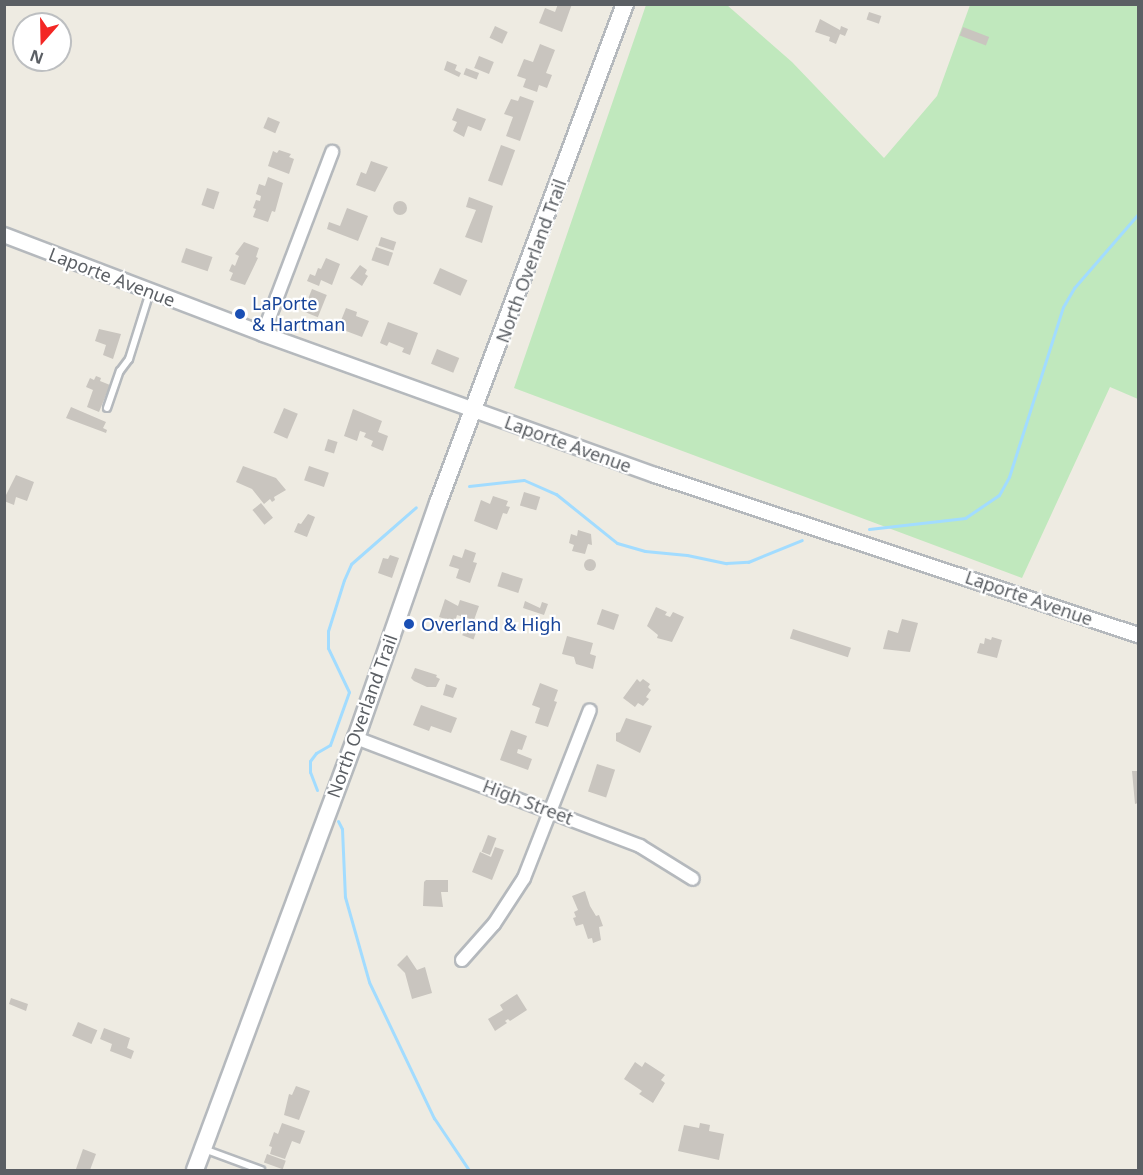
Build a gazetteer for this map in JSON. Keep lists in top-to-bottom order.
{
  "streets": {
    "main road": ["North Overland Trail"],
    "street": ["Laporte Avenue", "High Street"]
  },
  "crossings": [
    ["North Overland Trail", "Laporte Avenue"],
    ["North Overland Trail", "High Street"]
  ],
  "places": ["LaPorte & Hartman", "Overland & High"],
  "north": "bottom"
}
